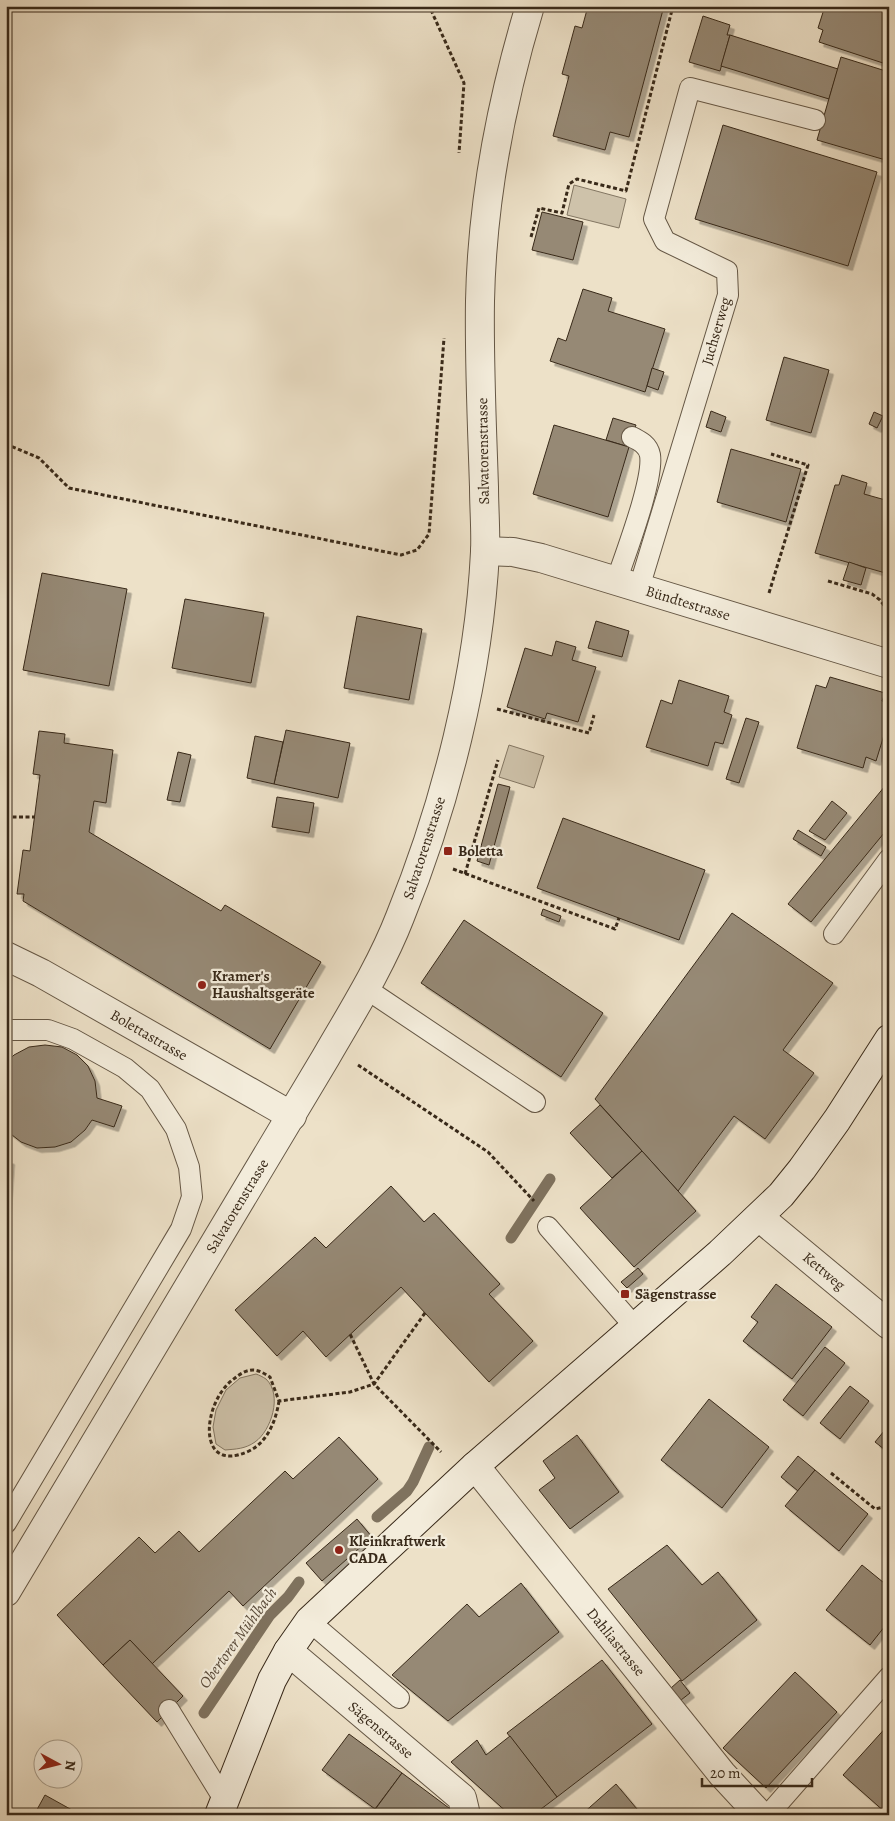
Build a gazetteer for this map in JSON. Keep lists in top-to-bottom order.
{
  "streets": {
    "street": [
      "Salvatorenstrasse",
      "Bündtestrasse",
      "Bolettastrasse",
      "Kettweg",
      "Dahliastrasse",
      "Sägenstrasse"
    ],
    "lane": ["Juchserweg"]
  },
  "crossings": [
    ["Juchserweg", "Bündtestrasse"],
    ["Salvatorenstrasse", "Bündtestrasse"],
    ["Salvatorenstrasse", "Bolettastrasse"]
  ],
  "water": ["Obertorer Mühlbach"],
  "places": {
    "transit": ["Boletta", "Sägenstrasse"],
    "other": ["Kramer's Haushaltsgeräte", "Kleinkraftwerk CADA"]
  },
  "scale_bar": "20 m",
  "north": "right"
}
